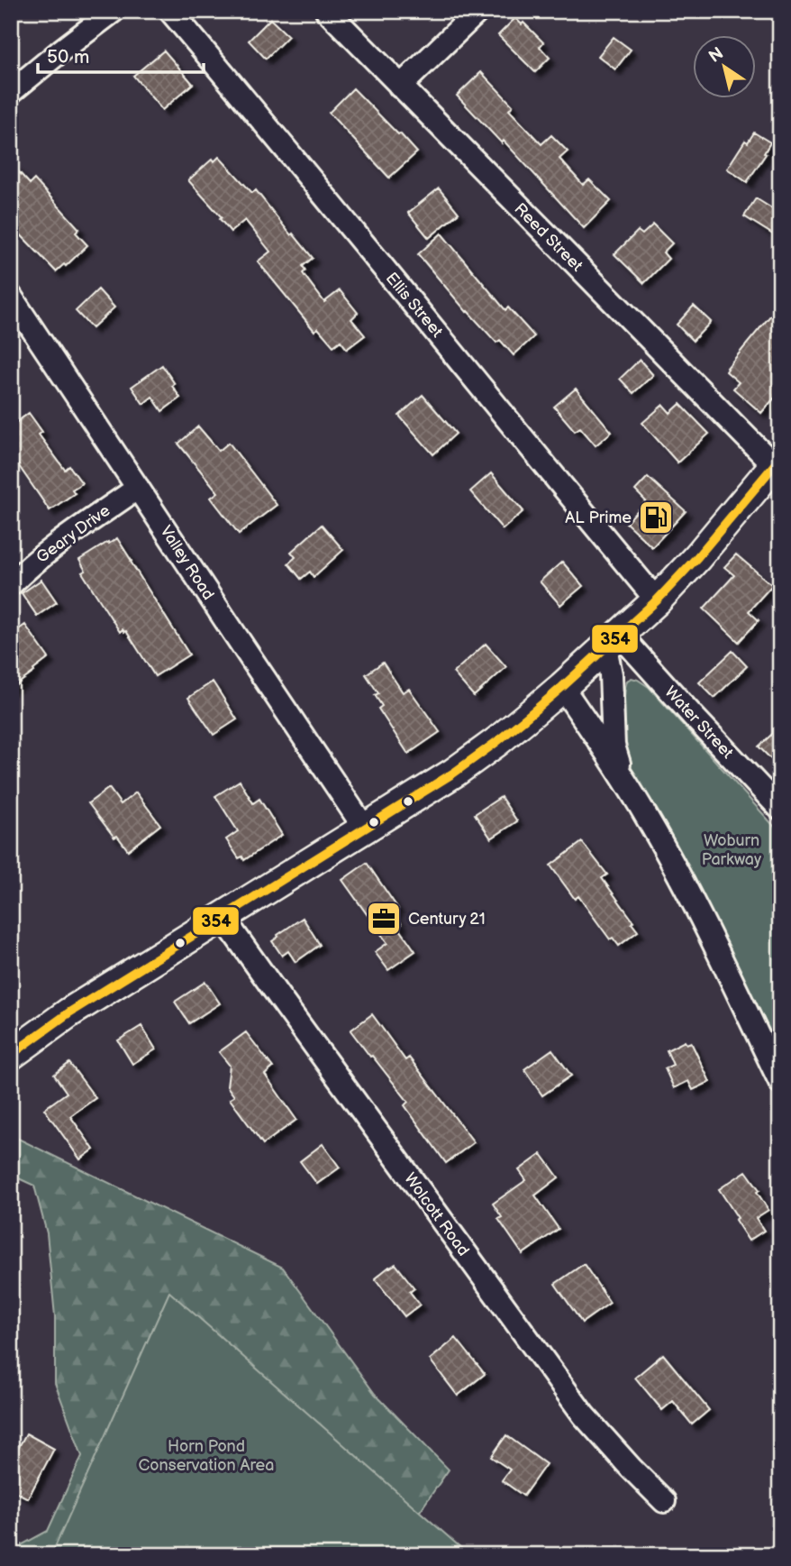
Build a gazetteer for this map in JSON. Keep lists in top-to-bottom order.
{
  "streets": {
    "street": [
      "Reed Street",
      "Ellis Street",
      "Geary Drive",
      "Valley Road",
      "Water Street",
      "Wolcott Road"
    ]
  },
  "crossings": [
    ["Geary Drive", "Valley Road"]
  ],
  "parks": ["Woburn Parkway", "Horn Pond Conservation Area"],
  "places": {
    "fuel station": ["AL Prime"],
    "office": ["Century 21"]
  },
  "lines": ["transit line 354"],
  "scale_bar": "50 m",
  "north": "top left"
}
